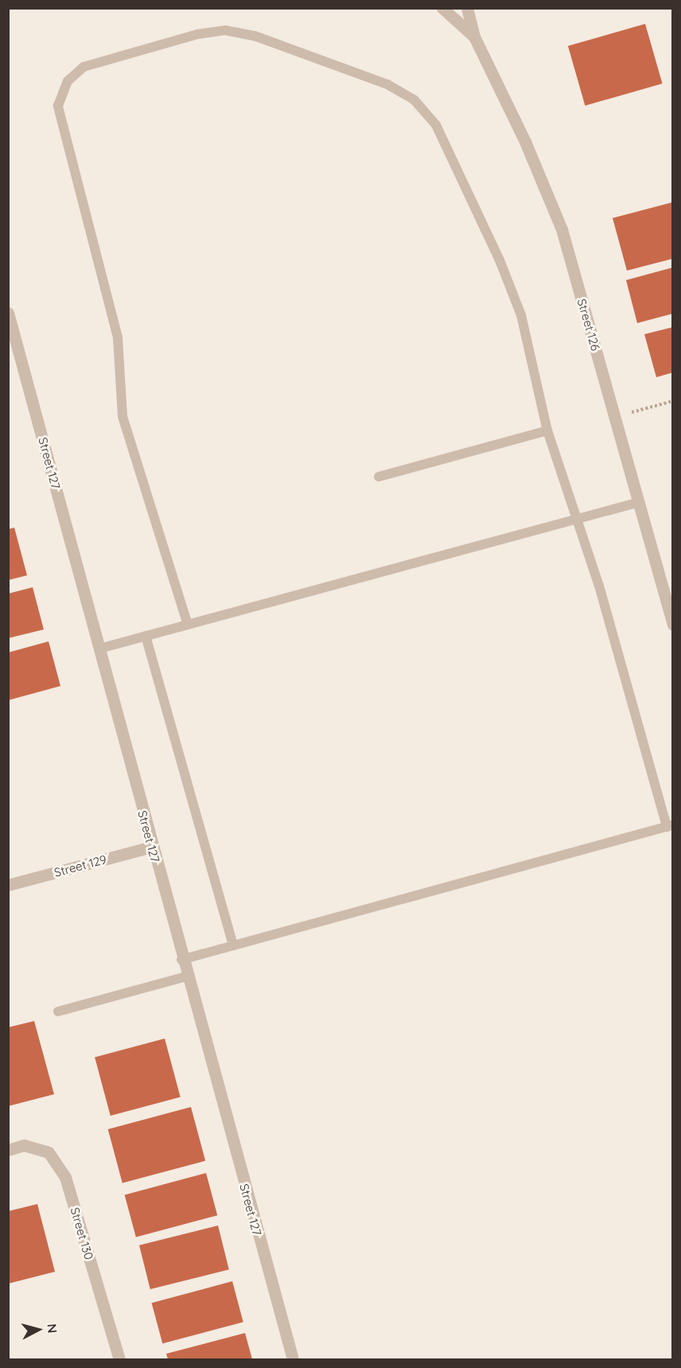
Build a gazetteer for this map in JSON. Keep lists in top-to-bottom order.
{
  "streets": {
    "street": [
      "Street 126",
      "Street 127",
      "Street 129",
      "Street 130"
    ]
  },
  "crossings": [
    ["Street 127", "Street 129"]
  ],
  "north": "right"
}
